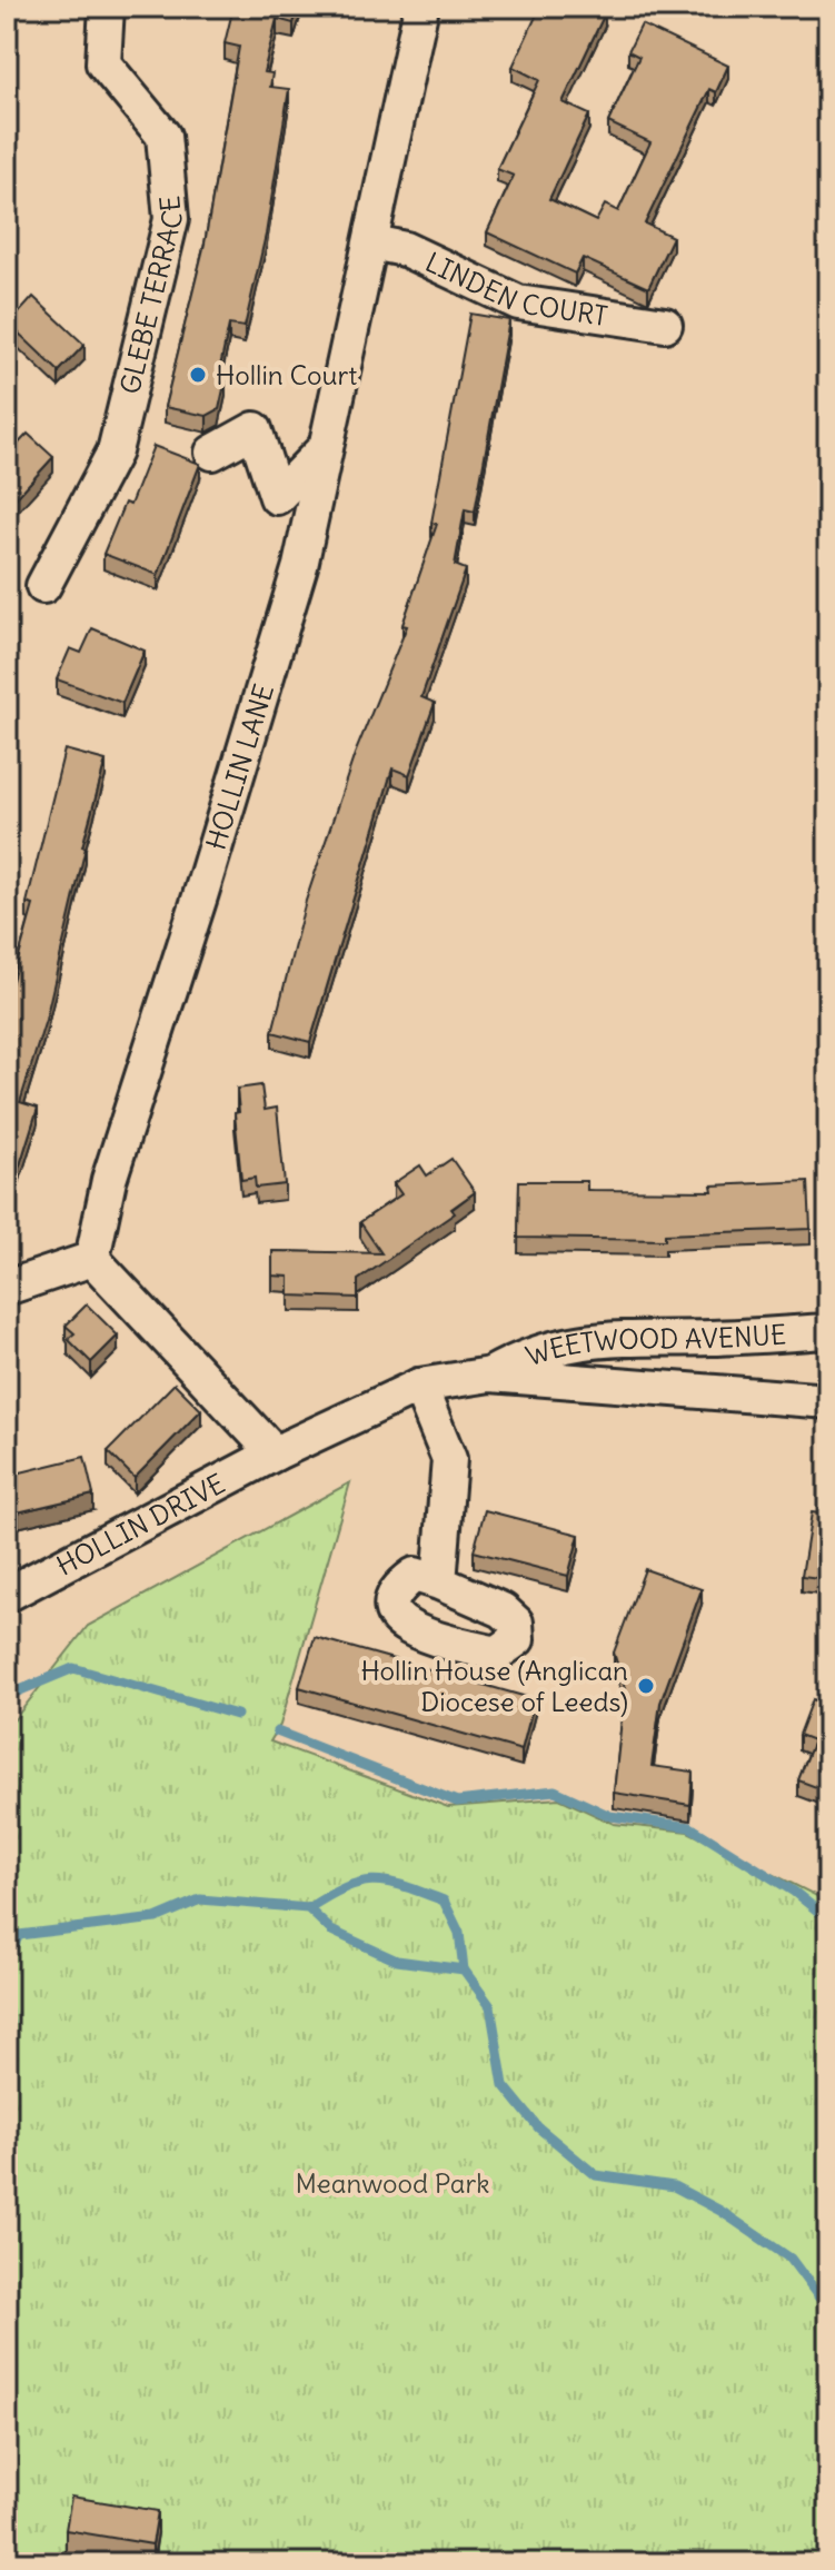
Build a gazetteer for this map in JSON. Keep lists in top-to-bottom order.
{
  "streets": {
    "street": [
      "LINDEN COURT",
      "GLEBE TERRACE",
      "HOLLIN LANE",
      "WEETWOOD AVENUE",
      "HOLLIN DRIVE"
    ]
  },
  "crossings": [
    ["LINDEN COURT", "HOLLIN LANE"],
    ["WEETWOOD AVENUE", "HOLLIN DRIVE"]
  ],
  "parks": ["Meanwood Park"],
  "places": ["Hollin Court", "Hollin House (Anglican Diocese of Leeds)"]
}
